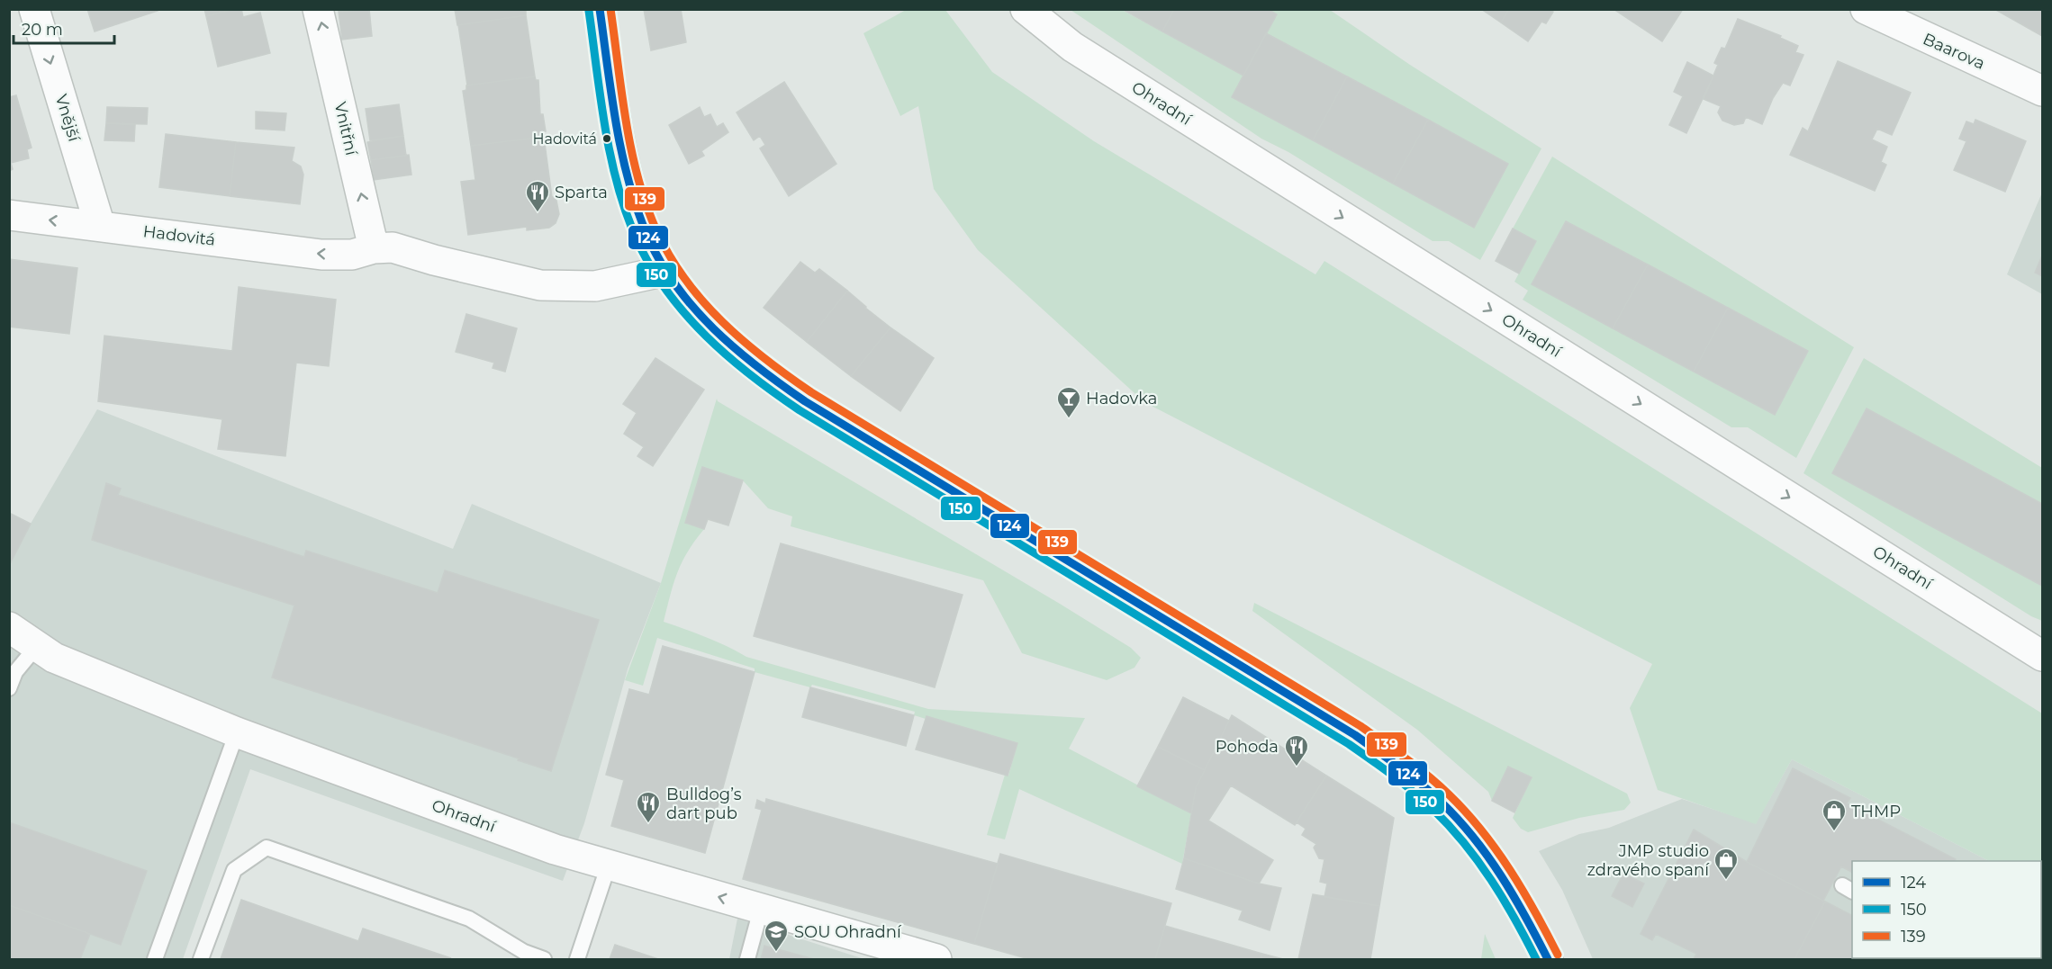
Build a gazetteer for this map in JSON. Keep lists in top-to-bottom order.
{
  "streets": {
    "street": [
      "Baarova",
      "Ohradní",
      "Vnější",
      "Vnitřní",
      "Hadovitá"
    ]
  },
  "crossings": [
    ["Vnější", "Hadovitá"],
    ["Vnitřní", "Hadovitá"]
  ],
  "one_way": ["Vnější", "Hadovitá"],
  "places": {
    "other": ["Hadovitá"],
    "restaurant": ["Sparta", "Pohoda", "Bulldog’s dart pub"],
    "bar": ["Hadovka"],
    "shop": ["THMP", "JMP studio zdravého spaní"],
    "school or university": ["SOU Ohradní"]
  },
  "lines": ["transit line 124", "transit line 139", "transit line 150"],
  "legend": ["124", "150", "139"],
  "scale_bar": "20 m"
}
